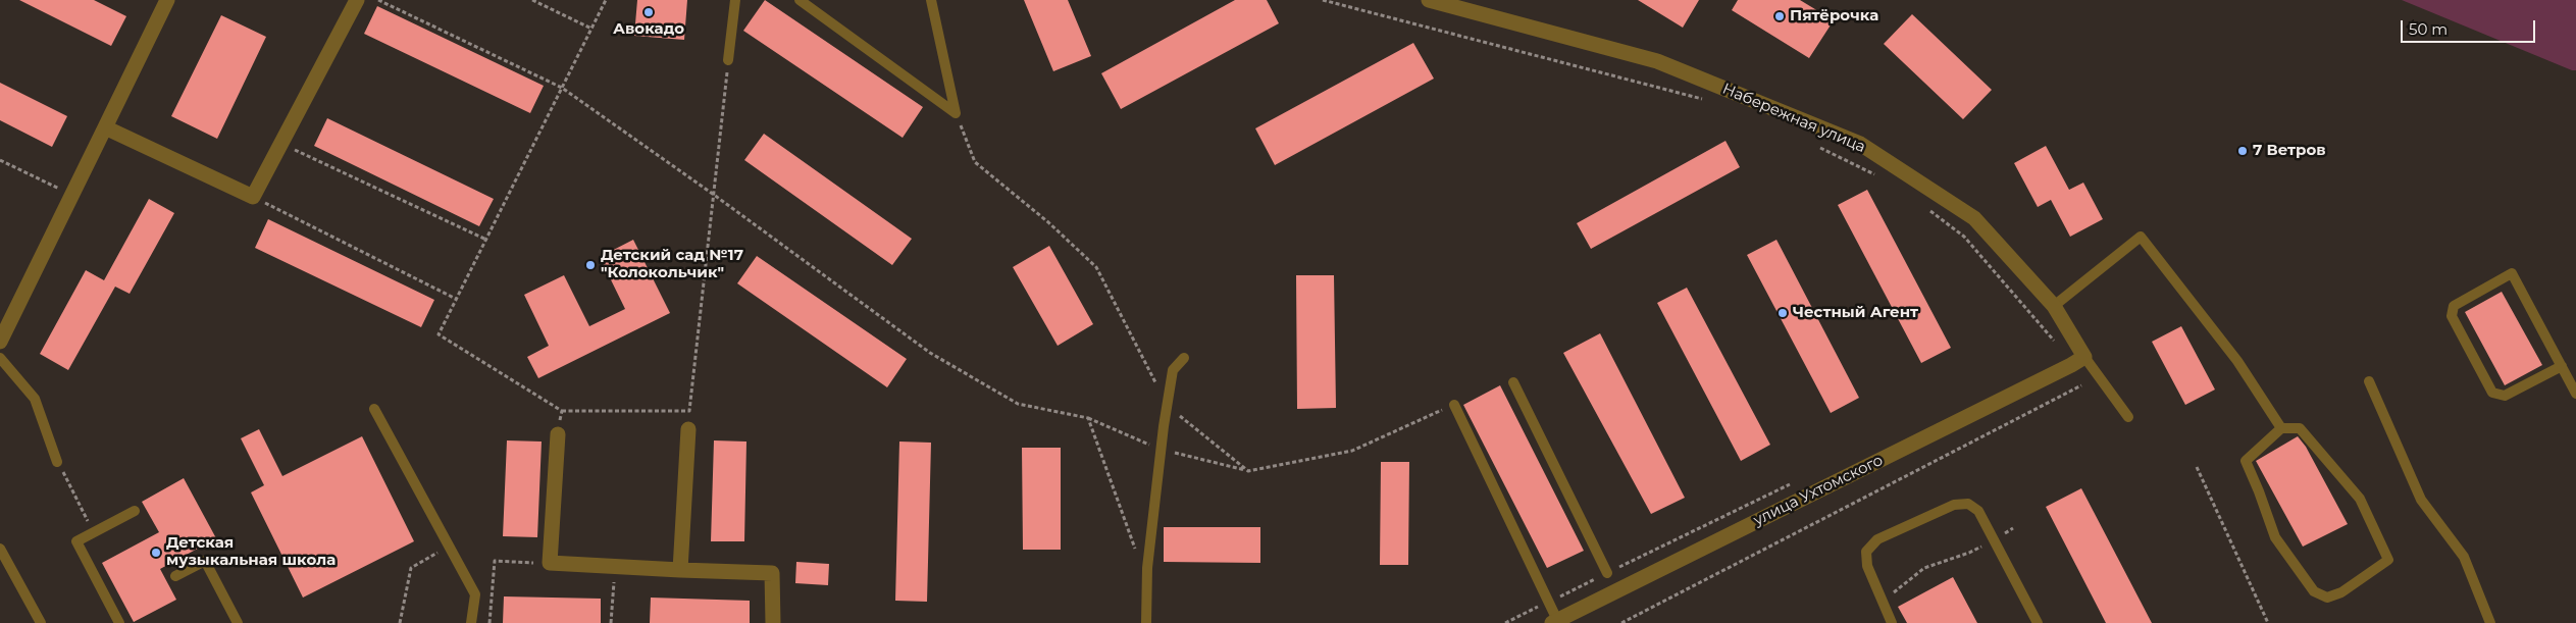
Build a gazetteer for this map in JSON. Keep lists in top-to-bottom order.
{
  "streets": {
    "street": ["Набережная улица", "улица Ухтомского"]
  },
  "crossings": [
    ["Набережная улица", "улица Ухтомского"]
  ],
  "places": [
    "Авокадо",
    "Пятёрочка",
    "7 Ветров",
    "Детский сад №17 \"Колокольчик\"",
    "Честный Агент",
    "Детская музыкальная школа"
  ],
  "scale_bar": "50 m"
}
